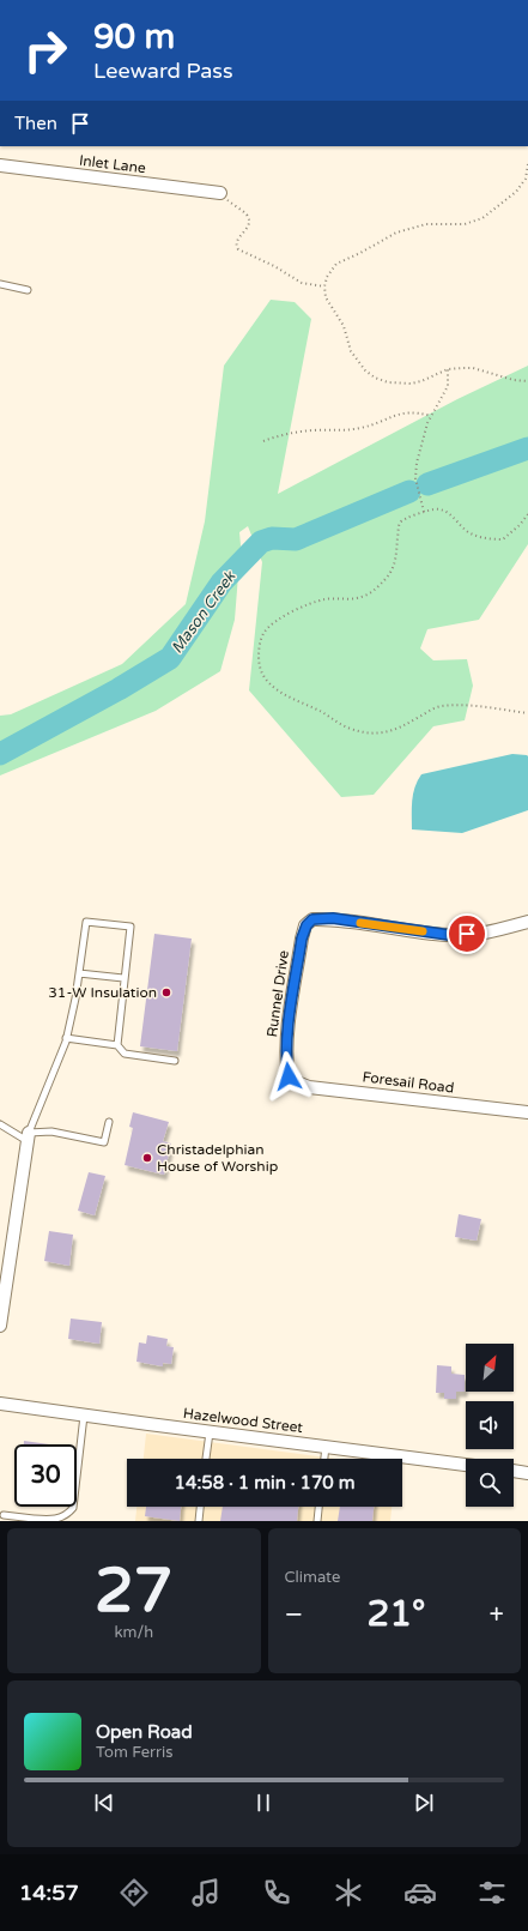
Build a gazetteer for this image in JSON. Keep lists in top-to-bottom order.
{
  "streets": {
    "street": [
      "Inlet Lane",
      "Runnel Drive",
      "Foresail Road",
      "Hazelwood Street"
    ]
  },
  "crossings": [
    ["Runnel Drive", "Foresail Road"]
  ],
  "water": ["Mason Creek"],
  "places": ["31-W Insulation", "Christadelphian House of Worship"],
  "north": "top right",
  "page": {
    "turn": ["90 m", "Leeward Pass"],
    "then": "Then",
    "limit": "30",
    "trip": "14:58 · 1 min · 170 m",
    "tile": [
      ["27", "km/h"],
      "Climate"
    ],
    "heat": ["−", "21°", "+"],
    "song": ["Open Road", "Tom Ferris"],
    "tabs": "14:57"
  }
}
